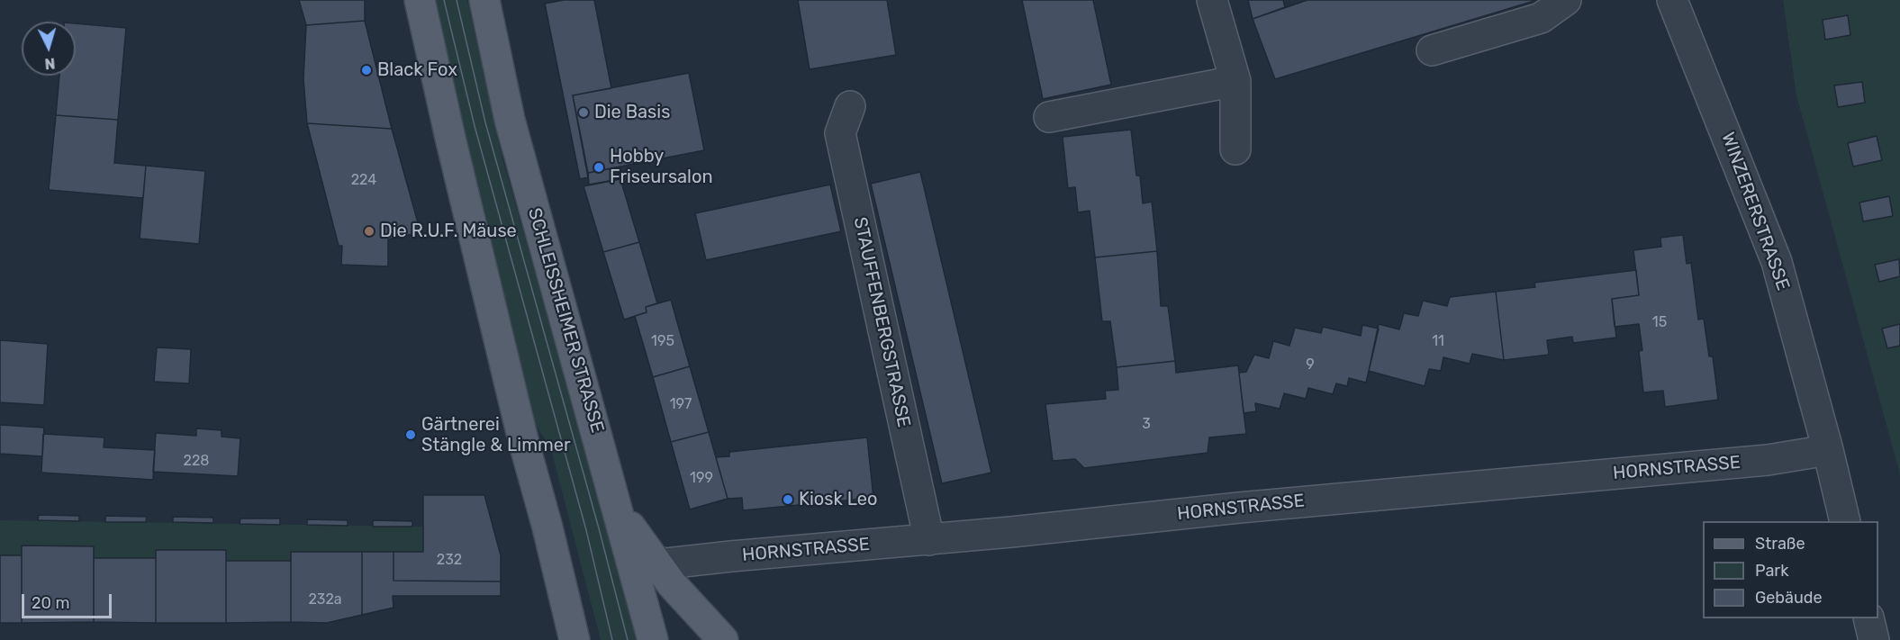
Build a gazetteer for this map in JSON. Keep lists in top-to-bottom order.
{
  "streets": {
    "main road": ["SCHLEISSHEIMER STRASSE"],
    "street": ["WINZERERSTRASSE", "STAUFFENBERGSTRASSE", "HORNSTRASSE"]
  },
  "crossings": [
    ["WINZERERSTRASSE", "HORNSTRASSE"],
    ["STAUFFENBERGSTRASSE", "HORNSTRASSE"]
  ],
  "places": [
    "Black Fox",
    "Die Basis",
    "Hobby Friseursalon",
    "Die R.U.F. Mäuse",
    "Gärtnerei Stängle & Limmer",
    "Kiosk Leo"
  ],
  "house_numbers": [
    "224",
    "15",
    "195",
    "11",
    "9",
    "197",
    "3",
    "228",
    "199",
    "232",
    "232a"
  ],
  "legend": ["Straße", "Park", "Gebäude"],
  "scale_bar": "20 m",
  "north": "bottom"
}
